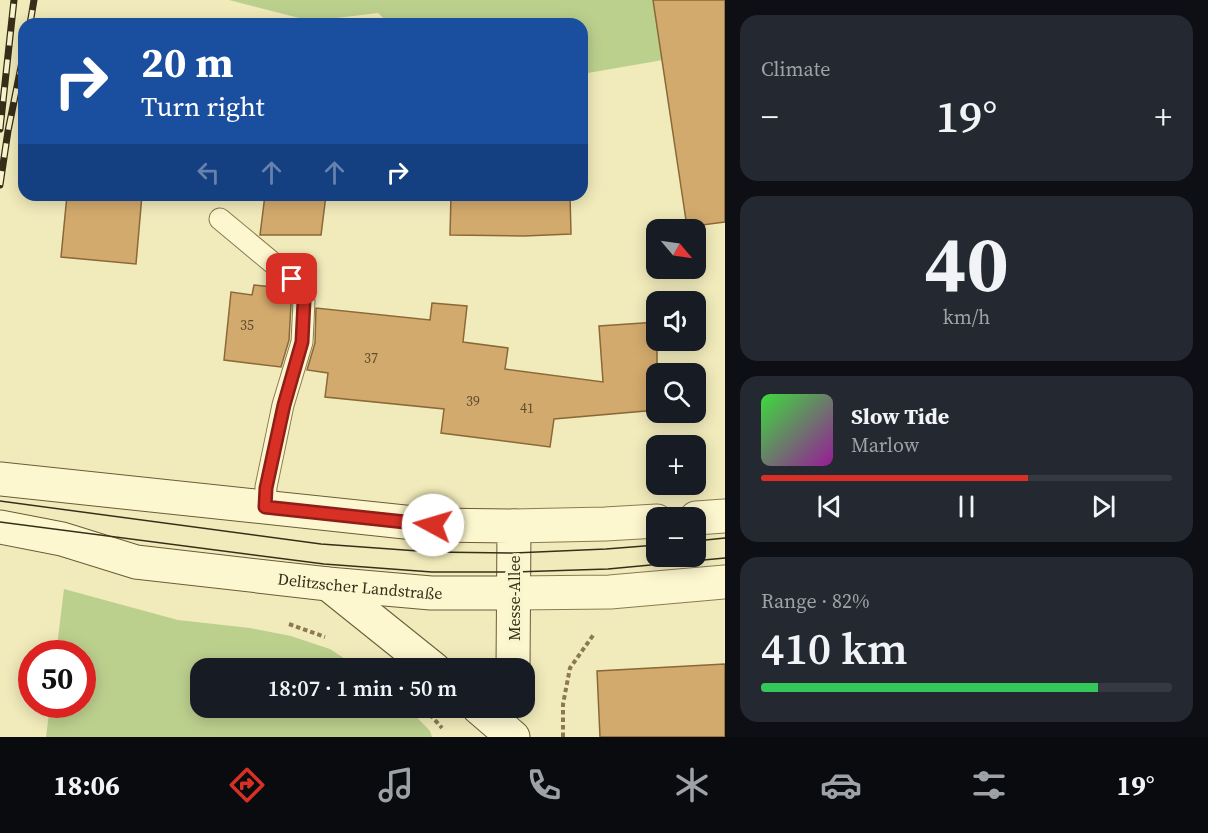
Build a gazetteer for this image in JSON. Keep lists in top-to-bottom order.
{
  "streets": {
    "main road": ["Delitzscher Landstraße", "Messe-Allee"]
  },
  "crossings": [
    ["Delitzscher Landstraße", "Messe-Allee"]
  ],
  "house_numbers": [
    "35",
    "37",
    "39",
    "41"
  ],
  "north": "bottom right",
  "page": {
    "tile": [
      "Climate",
      ["40", "km/h"],
      ["Range · 82%", "410 km"]
    ],
    "turn": ["20 m", "Turn right"],
    "heat": ["−", "19°", "+"],
    "map_buttons": ["+", "−"],
    "song": ["Slow Tide", "Marlow"],
    "limit": "50",
    "trip": "18:07 · 1 min · 50 m",
    "tabs": ["18:06", "19°"]
  }
}
